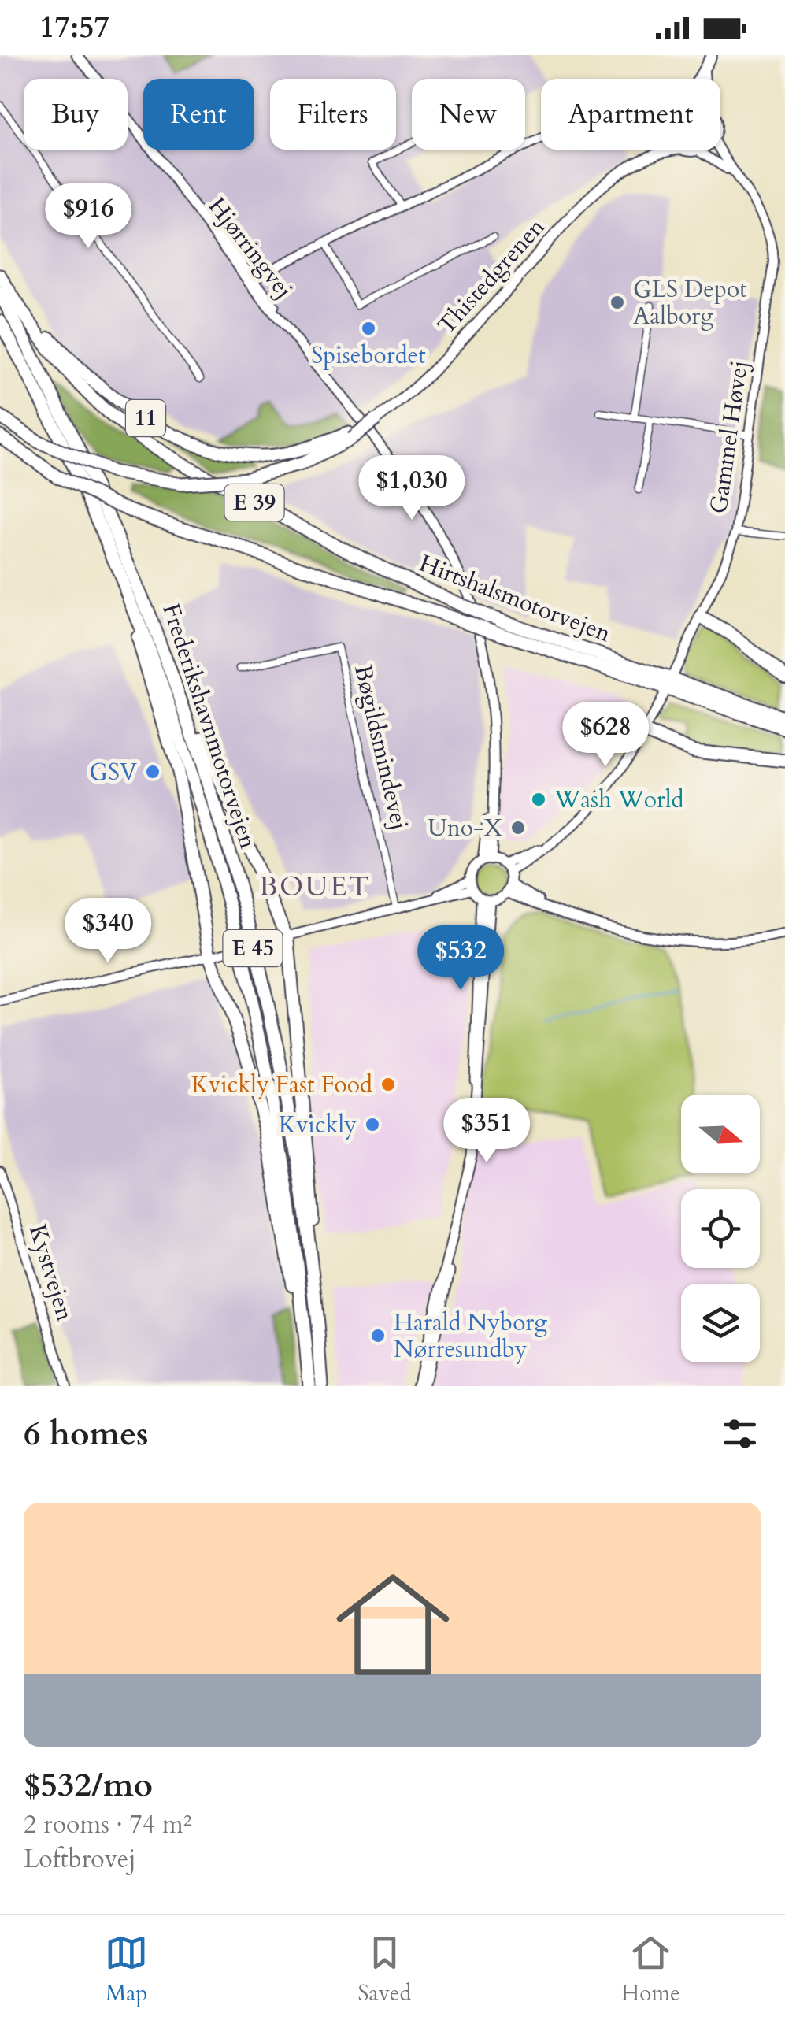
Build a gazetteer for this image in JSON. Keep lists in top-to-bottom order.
{
  "streets": {
    "highway": [
      "11",
      "E 39",
      "Hirtshalsmotorvejen",
      "Frederikshavnmotorvejen",
      "E 45"
    ],
    "main road": ["Hjørringvej", "Thistedgrenen"],
    "street": ["Gammel Høvej", "Bøgildsmindevej", "Kystvejen"]
  },
  "crossings": [
    ["Thistedgrenen", "11"],
    ["11", "Gammel Høvej"]
  ],
  "districts": ["BOUET"],
  "places": [
    "GLS Depot Aalborg",
    "Spisebordet",
    "GSV",
    "Wash World",
    "Uno-X",
    "Kvickly Fast Food",
    "Kvickly",
    "Harald Nyborg Nørresundby"
  ],
  "north": "right",
  "page": {
    "status": "17:57",
    "chip": [
      "Buy",
      "Rent",
      "Filters",
      "New",
      "Apartment"
    ],
    "price": [
      "$916",
      "$1,030",
      "$628",
      "$340",
      "$532",
      "$351"
    ],
    "heading": "6 homes",
    "list": [
      {
        "name": "$532/mo",
        "note": "2 rooms · 74 m² · Loftbrovej"
      }
    ],
    "tabs": ["Map", "Saved", "Home"]
  }
}
